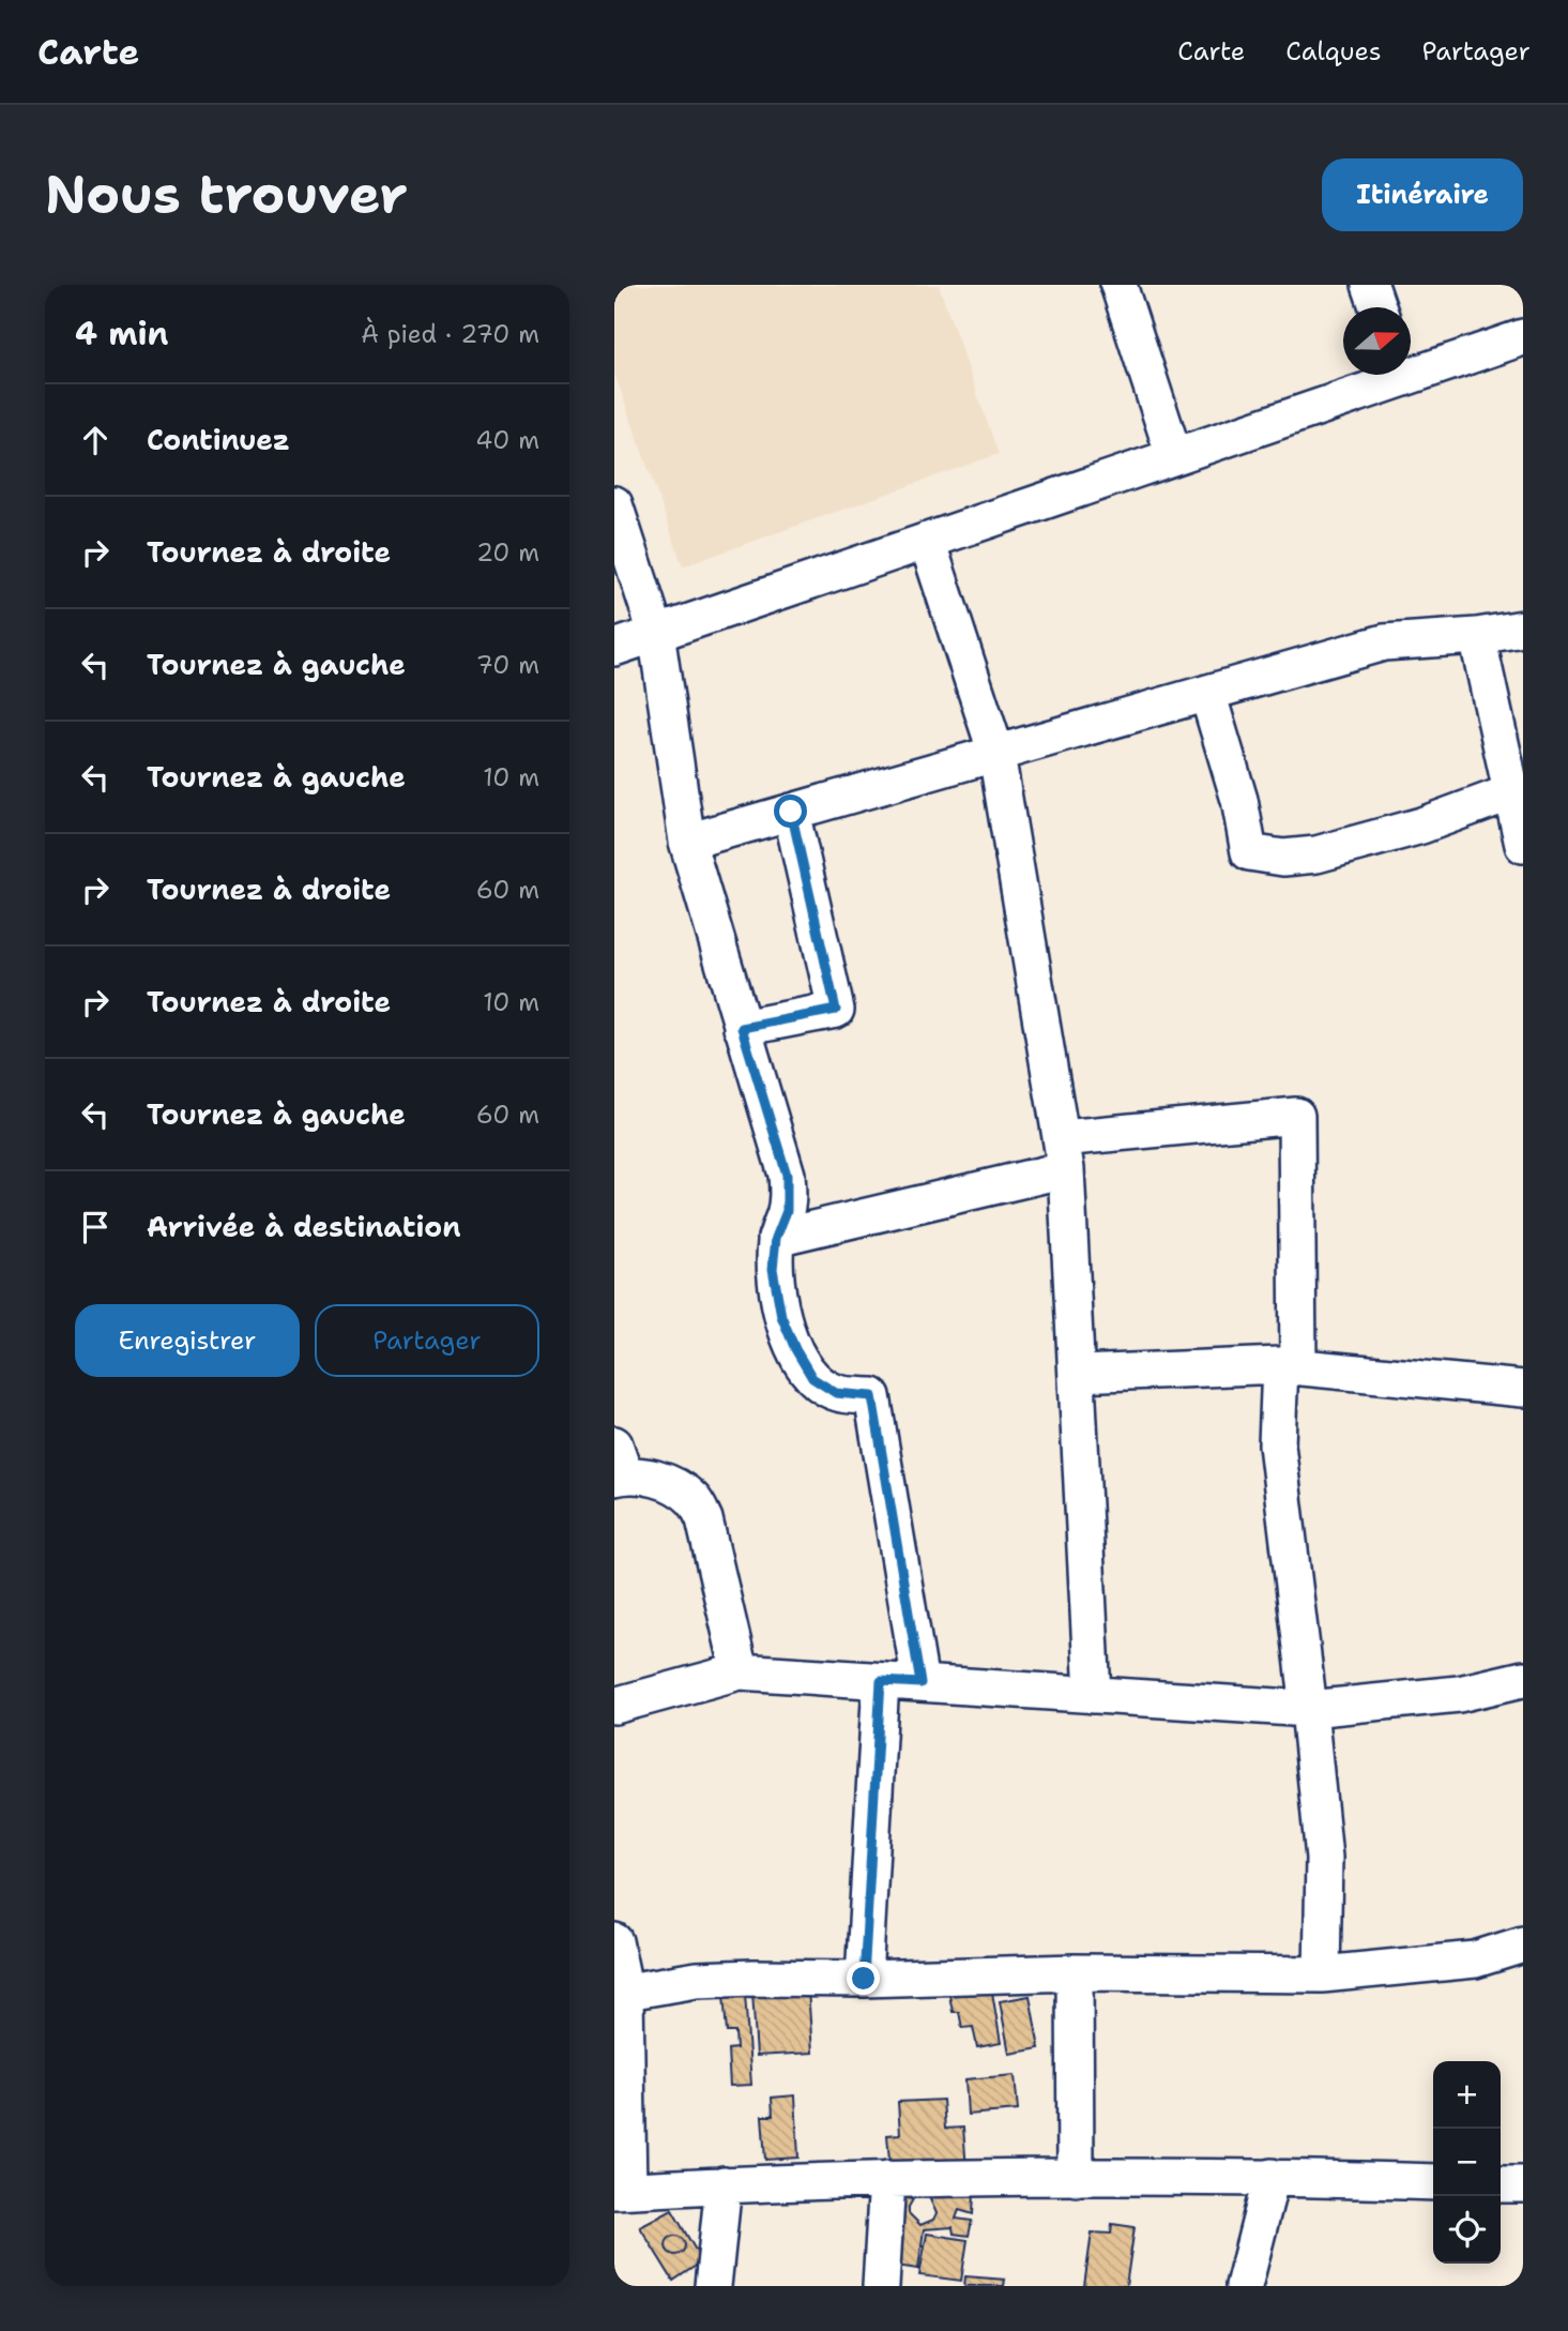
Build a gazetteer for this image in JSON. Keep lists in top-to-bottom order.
{
  "north": "right",
  "page": {
    "header": "Carte",
    "nav": ["Carte", "Calques", "Partager"],
    "buttons": [
      "Itinéraire",
      ["Enregistrer", "Partager"]
    ],
    "title": "Nous trouver",
    "heading": ["4 min", "À pied · 270 m"],
    "list": [
      ["Continuez", "40 m"],
      ["Tournez à droite", "20 m"],
      ["Tournez à gauche", "70 m"],
      ["Tournez à gauche", "10 m"],
      ["Tournez à droite", "60 m"],
      ["Tournez à droite", "10 m"],
      ["Tournez à gauche", "60 m"],
      "Arrivée à destination"
    ],
    "map_buttons": ["+", "−"]
  }
}
